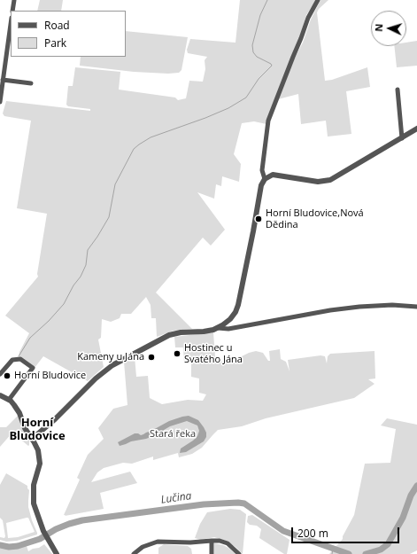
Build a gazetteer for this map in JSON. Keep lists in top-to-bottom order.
{
  "districts": ["Horní Bludovice"],
  "water": ["Lučina"],
  "parks": ["Stará řeka"],
  "places": [
    "Horní Bludovice,Nová Dědina",
    "Hostinec u Svatého Jána",
    "Kameny u Jána",
    "Horní Bludovice"
  ],
  "legend": ["Road", "Park"],
  "scale_bar": "200 m",
  "north": "left"
}
